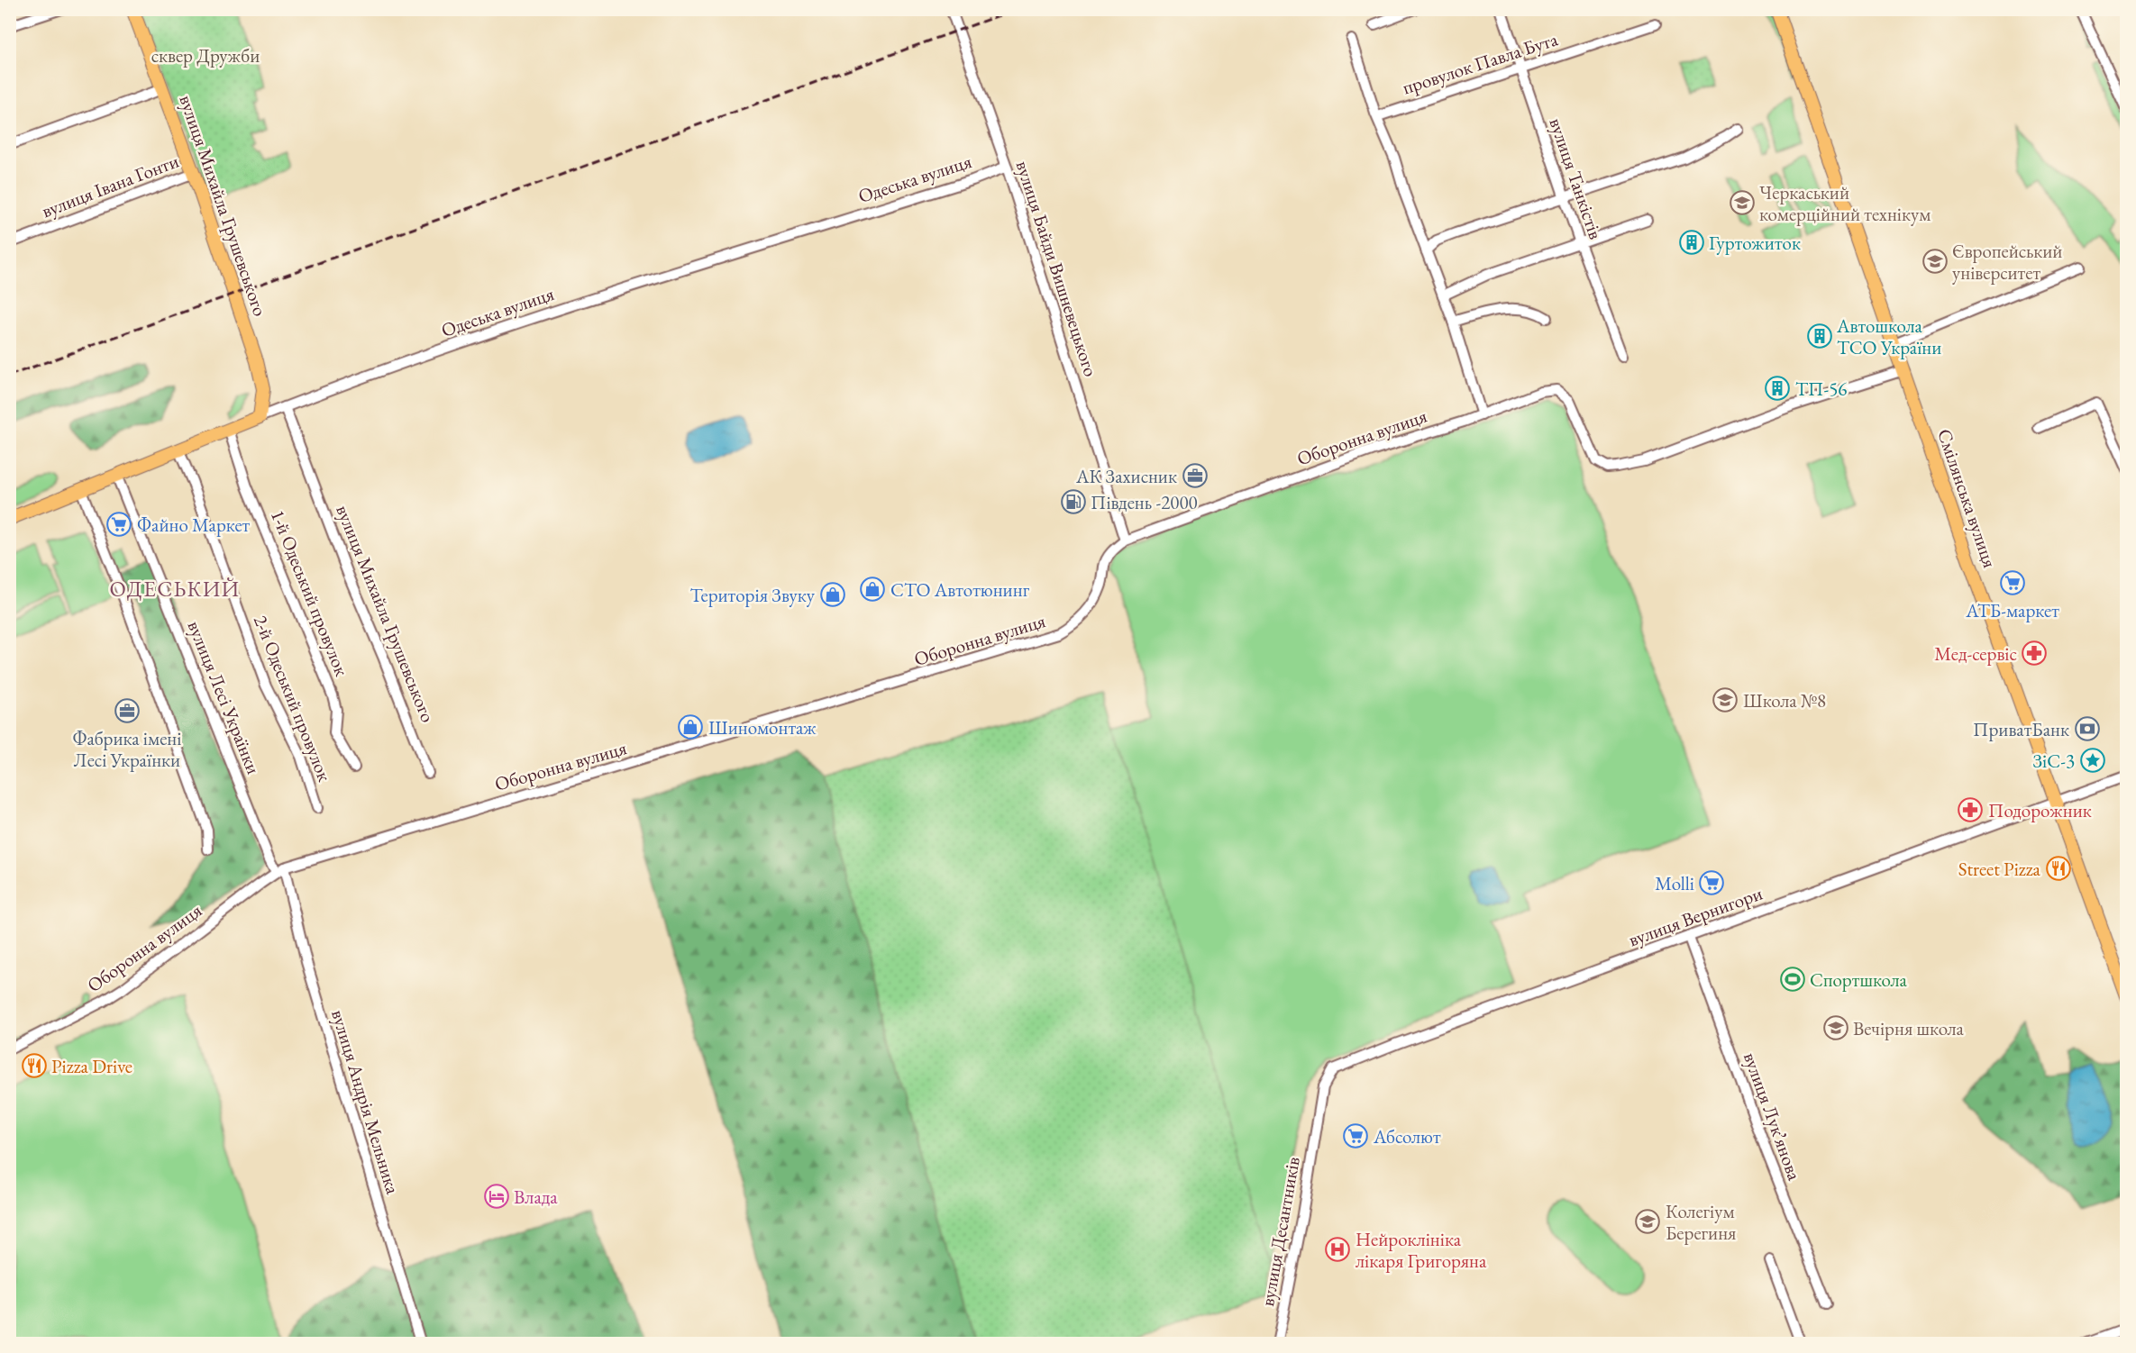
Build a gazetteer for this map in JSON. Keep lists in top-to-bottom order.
{
  "streets": {
    "main road": ["Одеська вулиця", "вулиця Михайла Грушевського", "Смілянська вулиця"],
    "street": [
      "провулок Павла Бута",
      "вулиця Танкістів",
      "вулиця Івана Гонти",
      "вулиця Байди Вишневецького",
      "Оборонна вулиця",
      "1-й Одеський провулок",
      "вулиця Лесі Українки",
      "2-й Одеський провулок",
      "вулиця Вернигори",
      "вулиця Андрія Мельника",
      "вулиця Лукʼянова",
      "вулиця Десантників"
    ]
  },
  "crossings": [
    ["провулок Павла Бута", "вулиця Танкістів"],
    ["Одеська вулиця", "вулиця Михайла Грушевського"],
    ["Одеська вулиця", "вулиця Байди Вишневецького"],
    ["Одеська вулиця", "1-й Одеський провулок"],
    ["Одеська вулиця", "вулиця Лесі Українки"],
    ["Одеська вулиця", "2-й Одеський провулок"],
    ["вулиця Івана Гонти", "вулиця Михайла Грушевського"],
    ["вулиця Байди Вишневецького", "Оборонна вулиця"],
    ["Оборонна вулиця", "Смілянська вулиця"],
    ["Оборонна вулиця", "вулиця Лесі Українки"],
    ["Оборонна вулиця", "вулиця Андрія Мельника"],
    ["Смілянська вулиця", "вулиця Вернигори"],
    ["вулиця Лесі Українки", "вулиця Андрія Мельника"],
    ["вулиця Вернигори", "вулиця Лукʼянова"],
    ["вулиця Вернигори", "вулиця Десантників"]
  ],
  "districts": ["ОДЕСЬКИЙ"],
  "parks": ["сквер Дружби"],
  "places": {
    "school or university": [
      "Черкаський комерційний технікум",
      "Європейський університет",
      "Школа №8",
      "Вечірня школа",
      "Колегіум Берегиня"
    ],
    "building": ["Гуртожиток", "Автошкола ТСО України", "ТП-56"],
    "office": ["АК Захисник", "Фабрика імені Лесі Українки"],
    "fuel station": ["Південь -2000"],
    "supermarket": [
      "Файно Маркет",
      "АТБ-маркет",
      "Molli",
      "Абсолют"
    ],
    "shop": ["СТО Автотюнинг", "Територія Звуку", "Шиномонтаж"],
    "pharmacy": ["Мед-сервіс", "Подорожник"],
    "bank": ["ПриватБанк"],
    "place": ["ЗіС-3"],
    "restaurant": ["Street Pizza", "Pizza Drive"],
    "sports": ["Спортшкола"],
    "hotel": ["Влада"],
    "hospital": ["Нейроклініка лікаря Григоряна"]
  }
}
